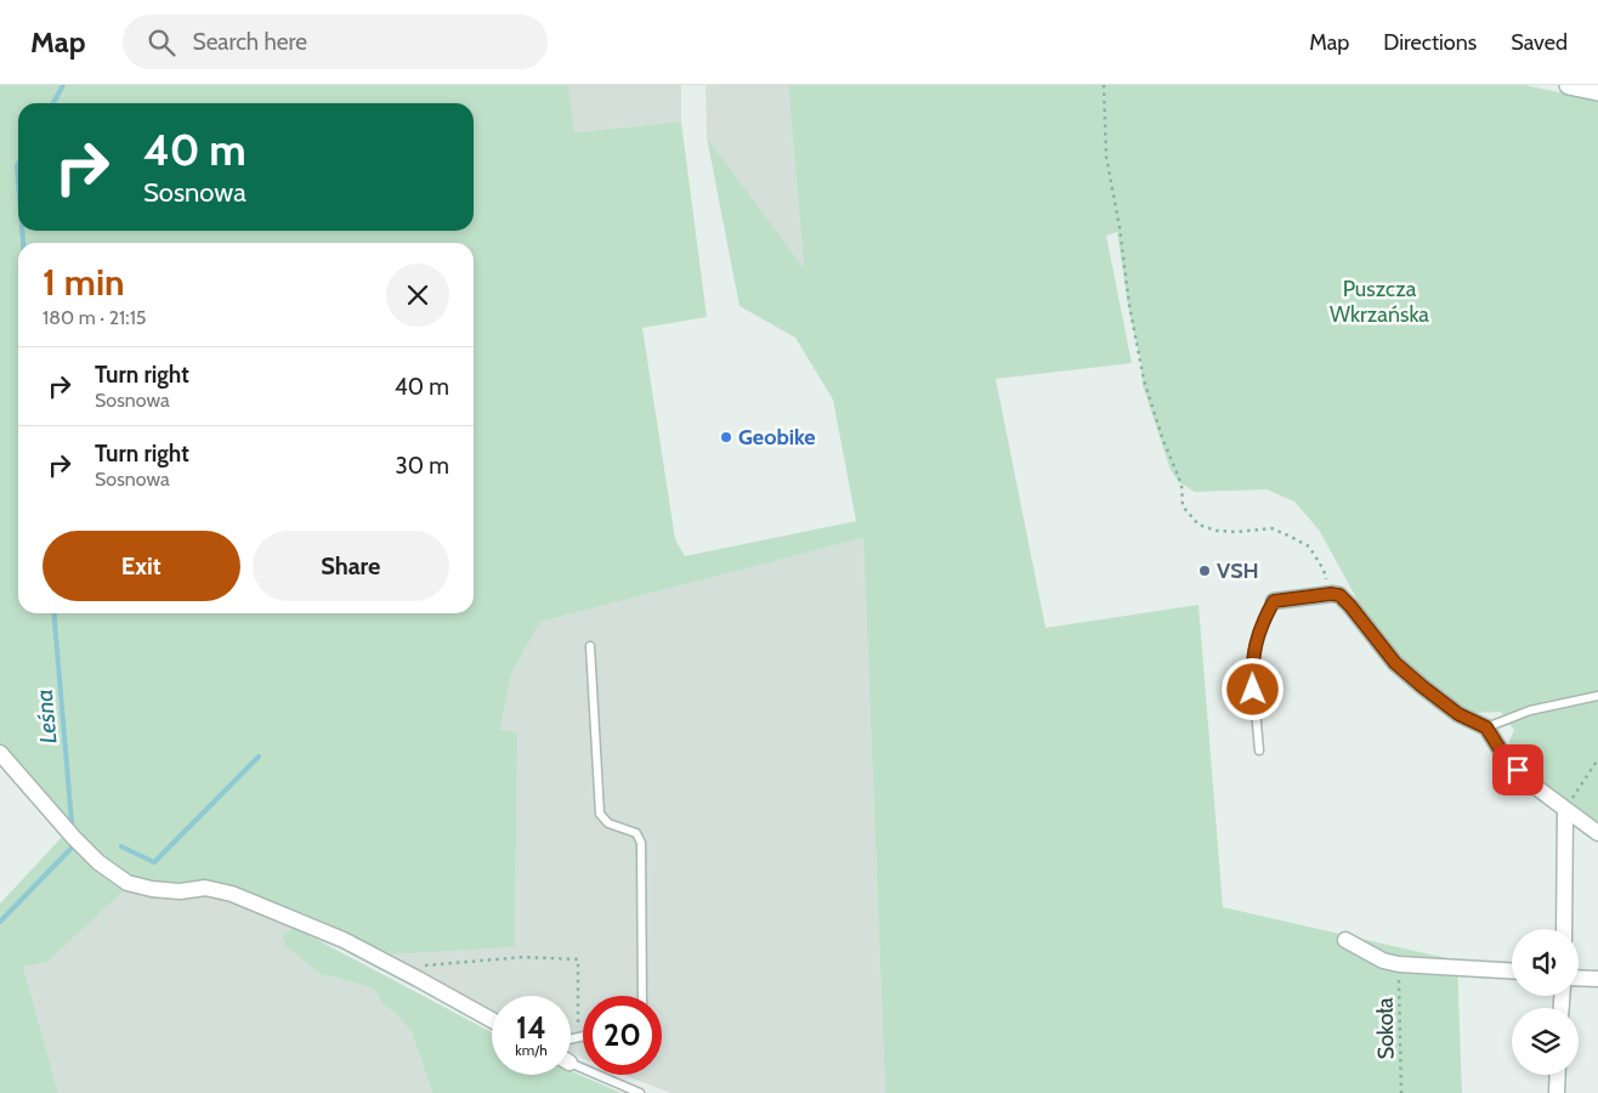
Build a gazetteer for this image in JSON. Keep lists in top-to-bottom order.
{
  "streets": {
    "path": ["Sokoła"]
  },
  "water": ["Leśna"],
  "parks": ["Puszcza Wkrzańska"],
  "places": ["Geobike", "VSH"],
  "page": {
    "header": "Map",
    "search": "Search here",
    "nav": ["Map", "Directions", "Saved"],
    "turn": ["40 m", "Sosnowa"],
    "heading": ["1 min", "180 m · 21:15"],
    "list": [
      {
        "name": "Turn right",
        "note": "Sosnowa",
        "value": "40 m"
      },
      {
        "name": "Turn right",
        "note": "Sosnowa",
        "value": "30 m"
      }
    ],
    "buttons": ["Exit", "Share"],
    "speed": "14 km/h",
    "limit": "20"
  }
}
